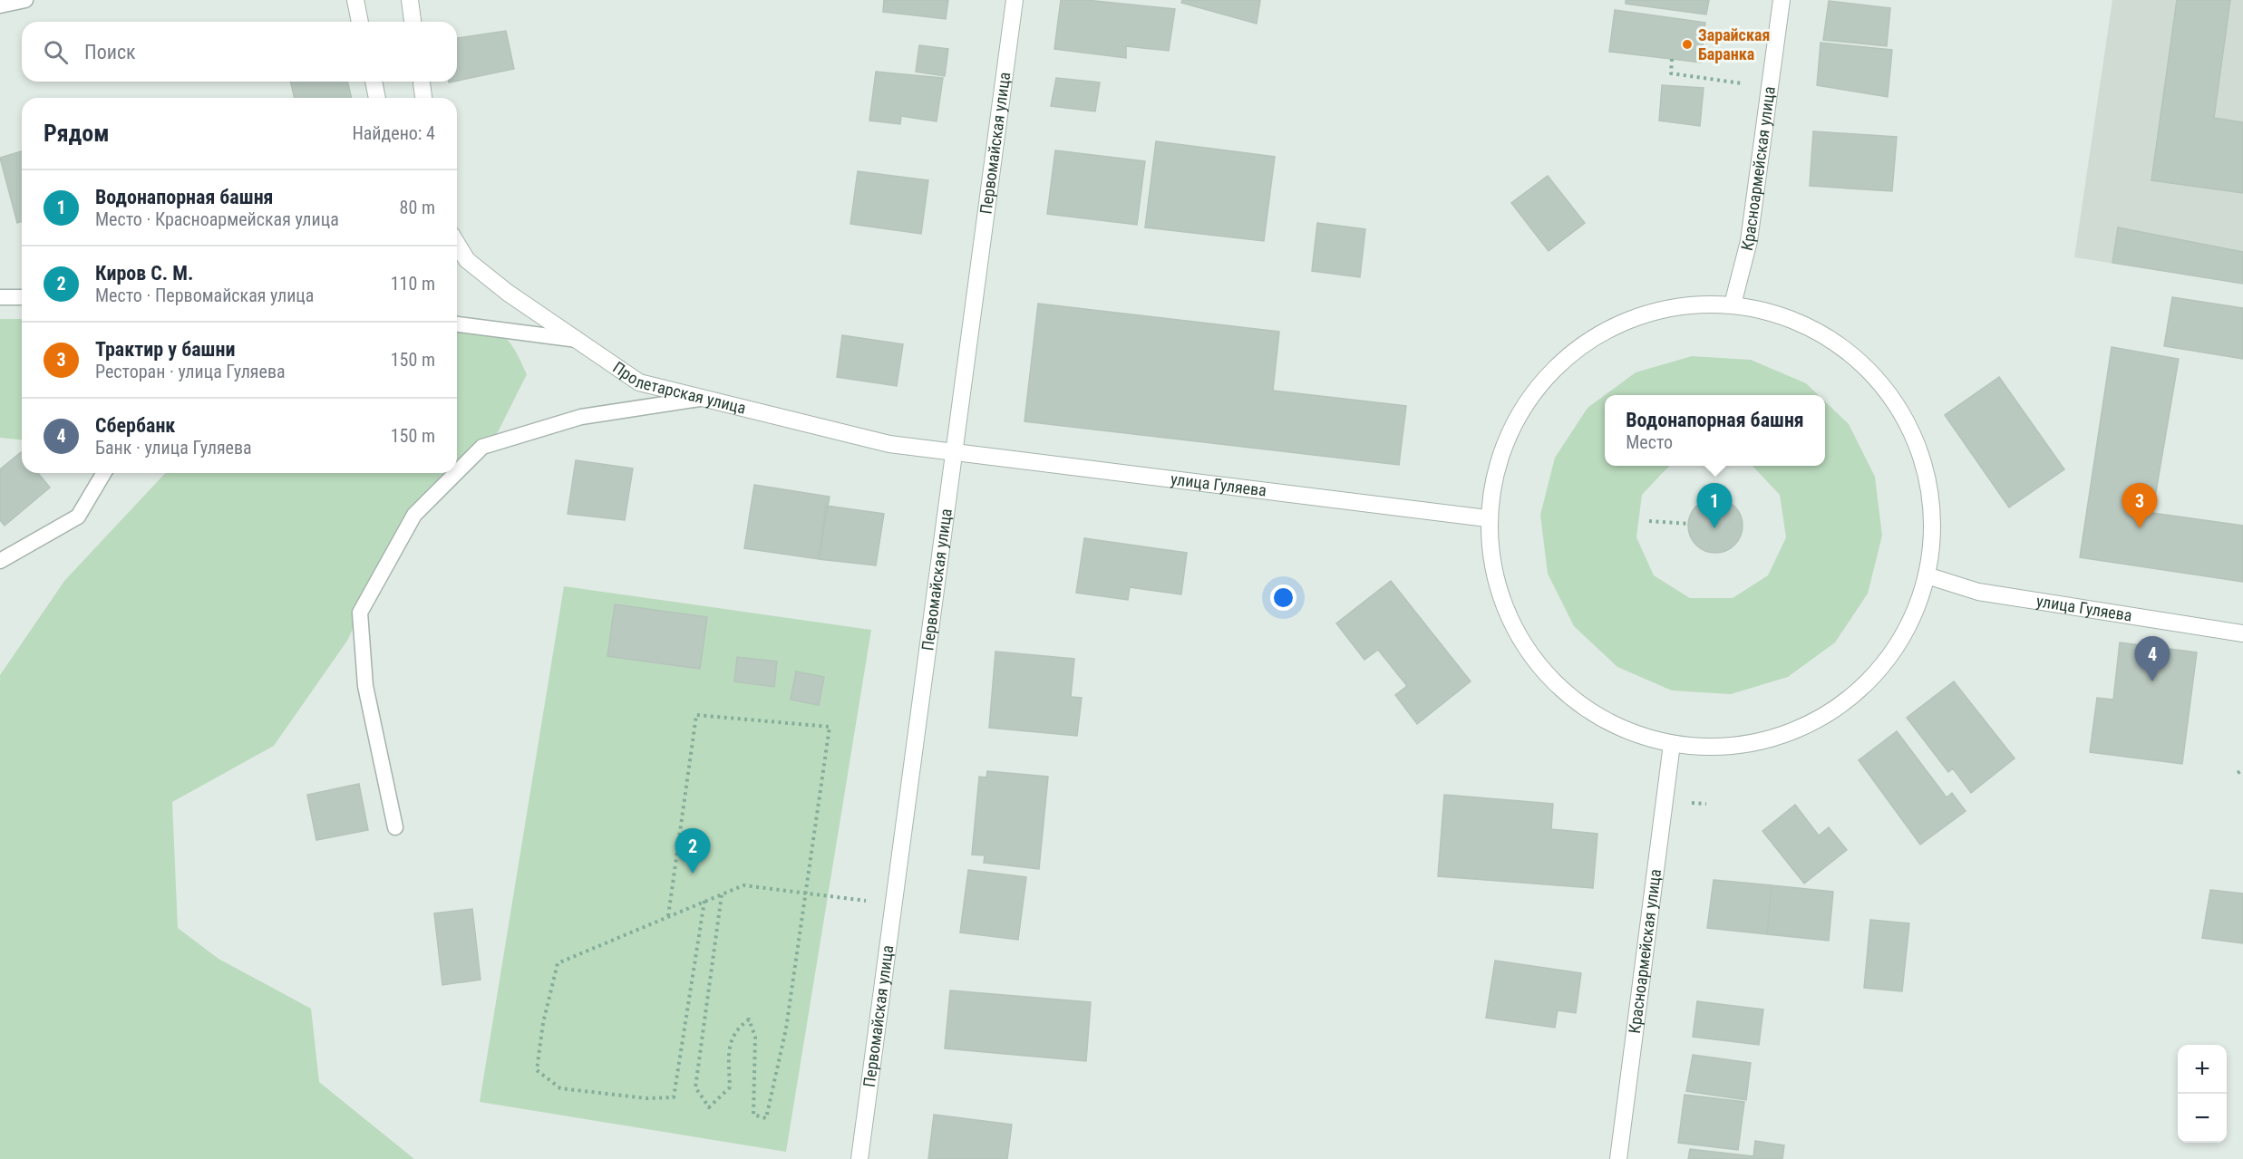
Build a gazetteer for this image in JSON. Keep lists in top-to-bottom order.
{
  "streets": {
    "street": [
      "Первомайская улица",
      "Красноармейская улица",
      "Пролетарская улица",
      "улица Гуляева"
    ]
  },
  "crossings": [
    ["Первомайская улица", "Пролетарская улица"],
    ["Первомайская улица", "улица Гуляева"],
    ["Пролетарская улица", "улица Гуляева"]
  ],
  "places": ["Зарайская Баранка"],
  "page": {
    "search": "Поиск",
    "heading": ["Рядом", "Найдено: 4"],
    "list": [
      {
        "mark": "1",
        "name": "Водонапорная башня",
        "note": "Место · Красноармейская улица",
        "value": "80 m"
      },
      {
        "mark": "2",
        "name": "Киров С. М.",
        "note": "Место · Первомайская улица",
        "value": "110 m"
      },
      {
        "mark": "3",
        "name": "Трактир у башни",
        "note": "Ресторан · улица Гуляева",
        "value": "150 m"
      },
      {
        "mark": "4",
        "name": "Сбербанк",
        "note": "Банк · улица Гуляева",
        "value": "150 m"
      }
    ],
    "popup": ["Водонапорная башня", "Место"],
    "pins": [
      "1",
      "3",
      "4",
      "2"
    ],
    "map_buttons": ["+", "−"]
  }
}
